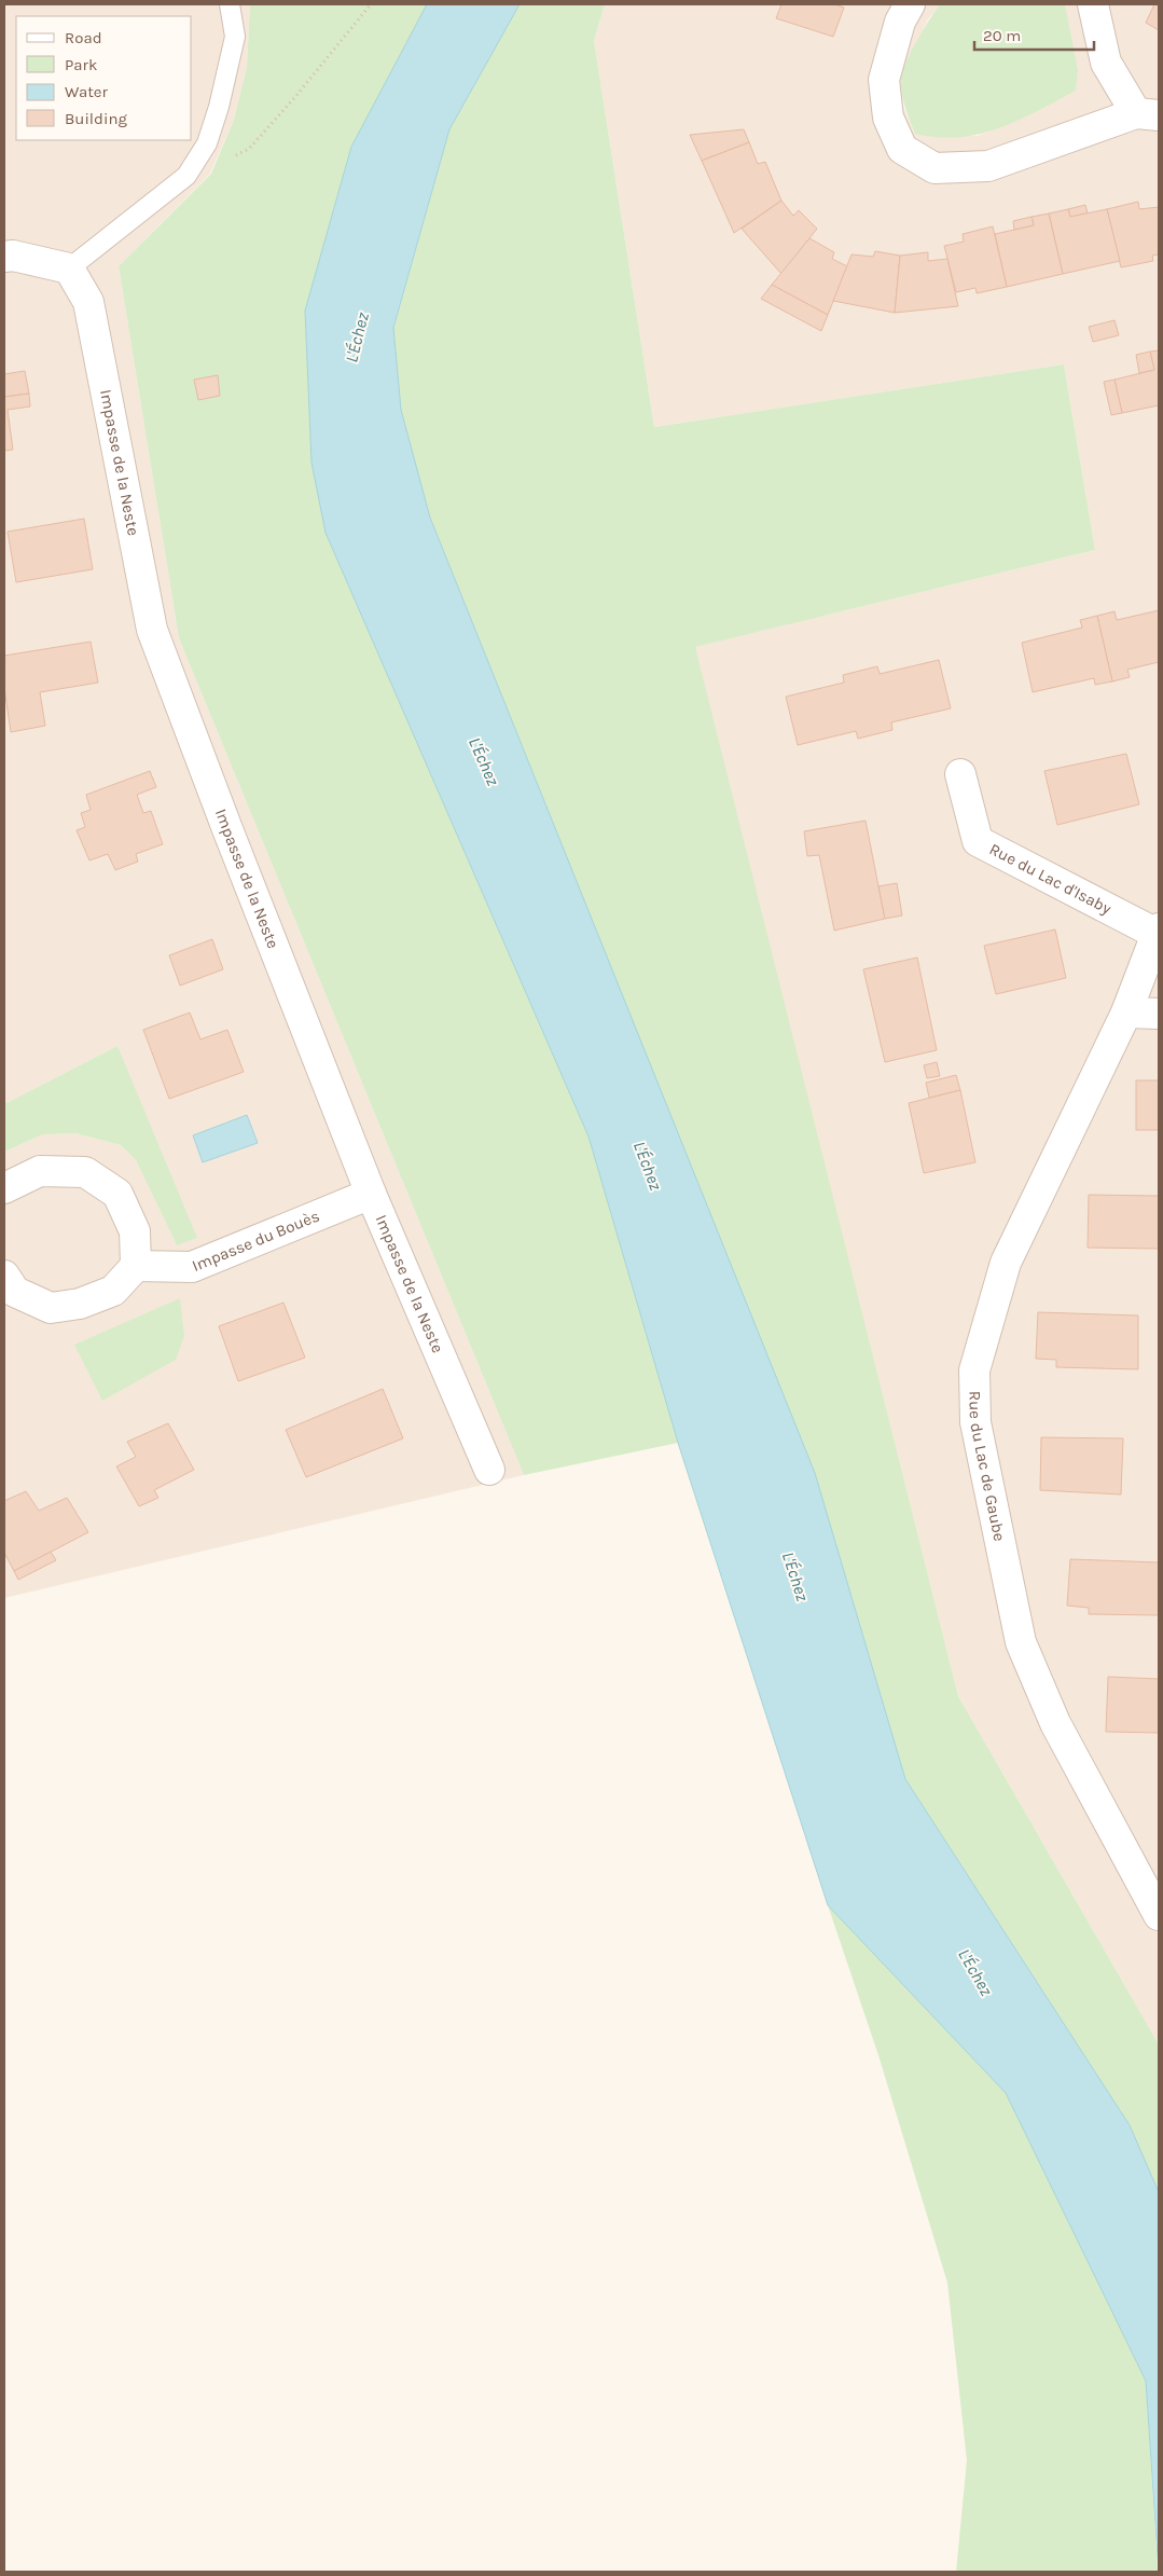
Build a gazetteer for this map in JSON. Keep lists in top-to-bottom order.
{
  "streets": {
    "street": [
      "Impasse de la Neste",
      "Rue du Lac d'Isaby",
      "Impasse du Bouès",
      "Rue du Lac de Gaube"
    ]
  },
  "crossings": [
    ["Impasse de la Neste", "Impasse du Bouès"],
    ["Rue du Lac d'Isaby", "Rue du Lac de Gaube"]
  ],
  "water": ["L'Échez"],
  "legend": [
    "Road",
    "Park",
    "Water",
    "Building"
  ],
  "scale_bar": "20 m"
}
